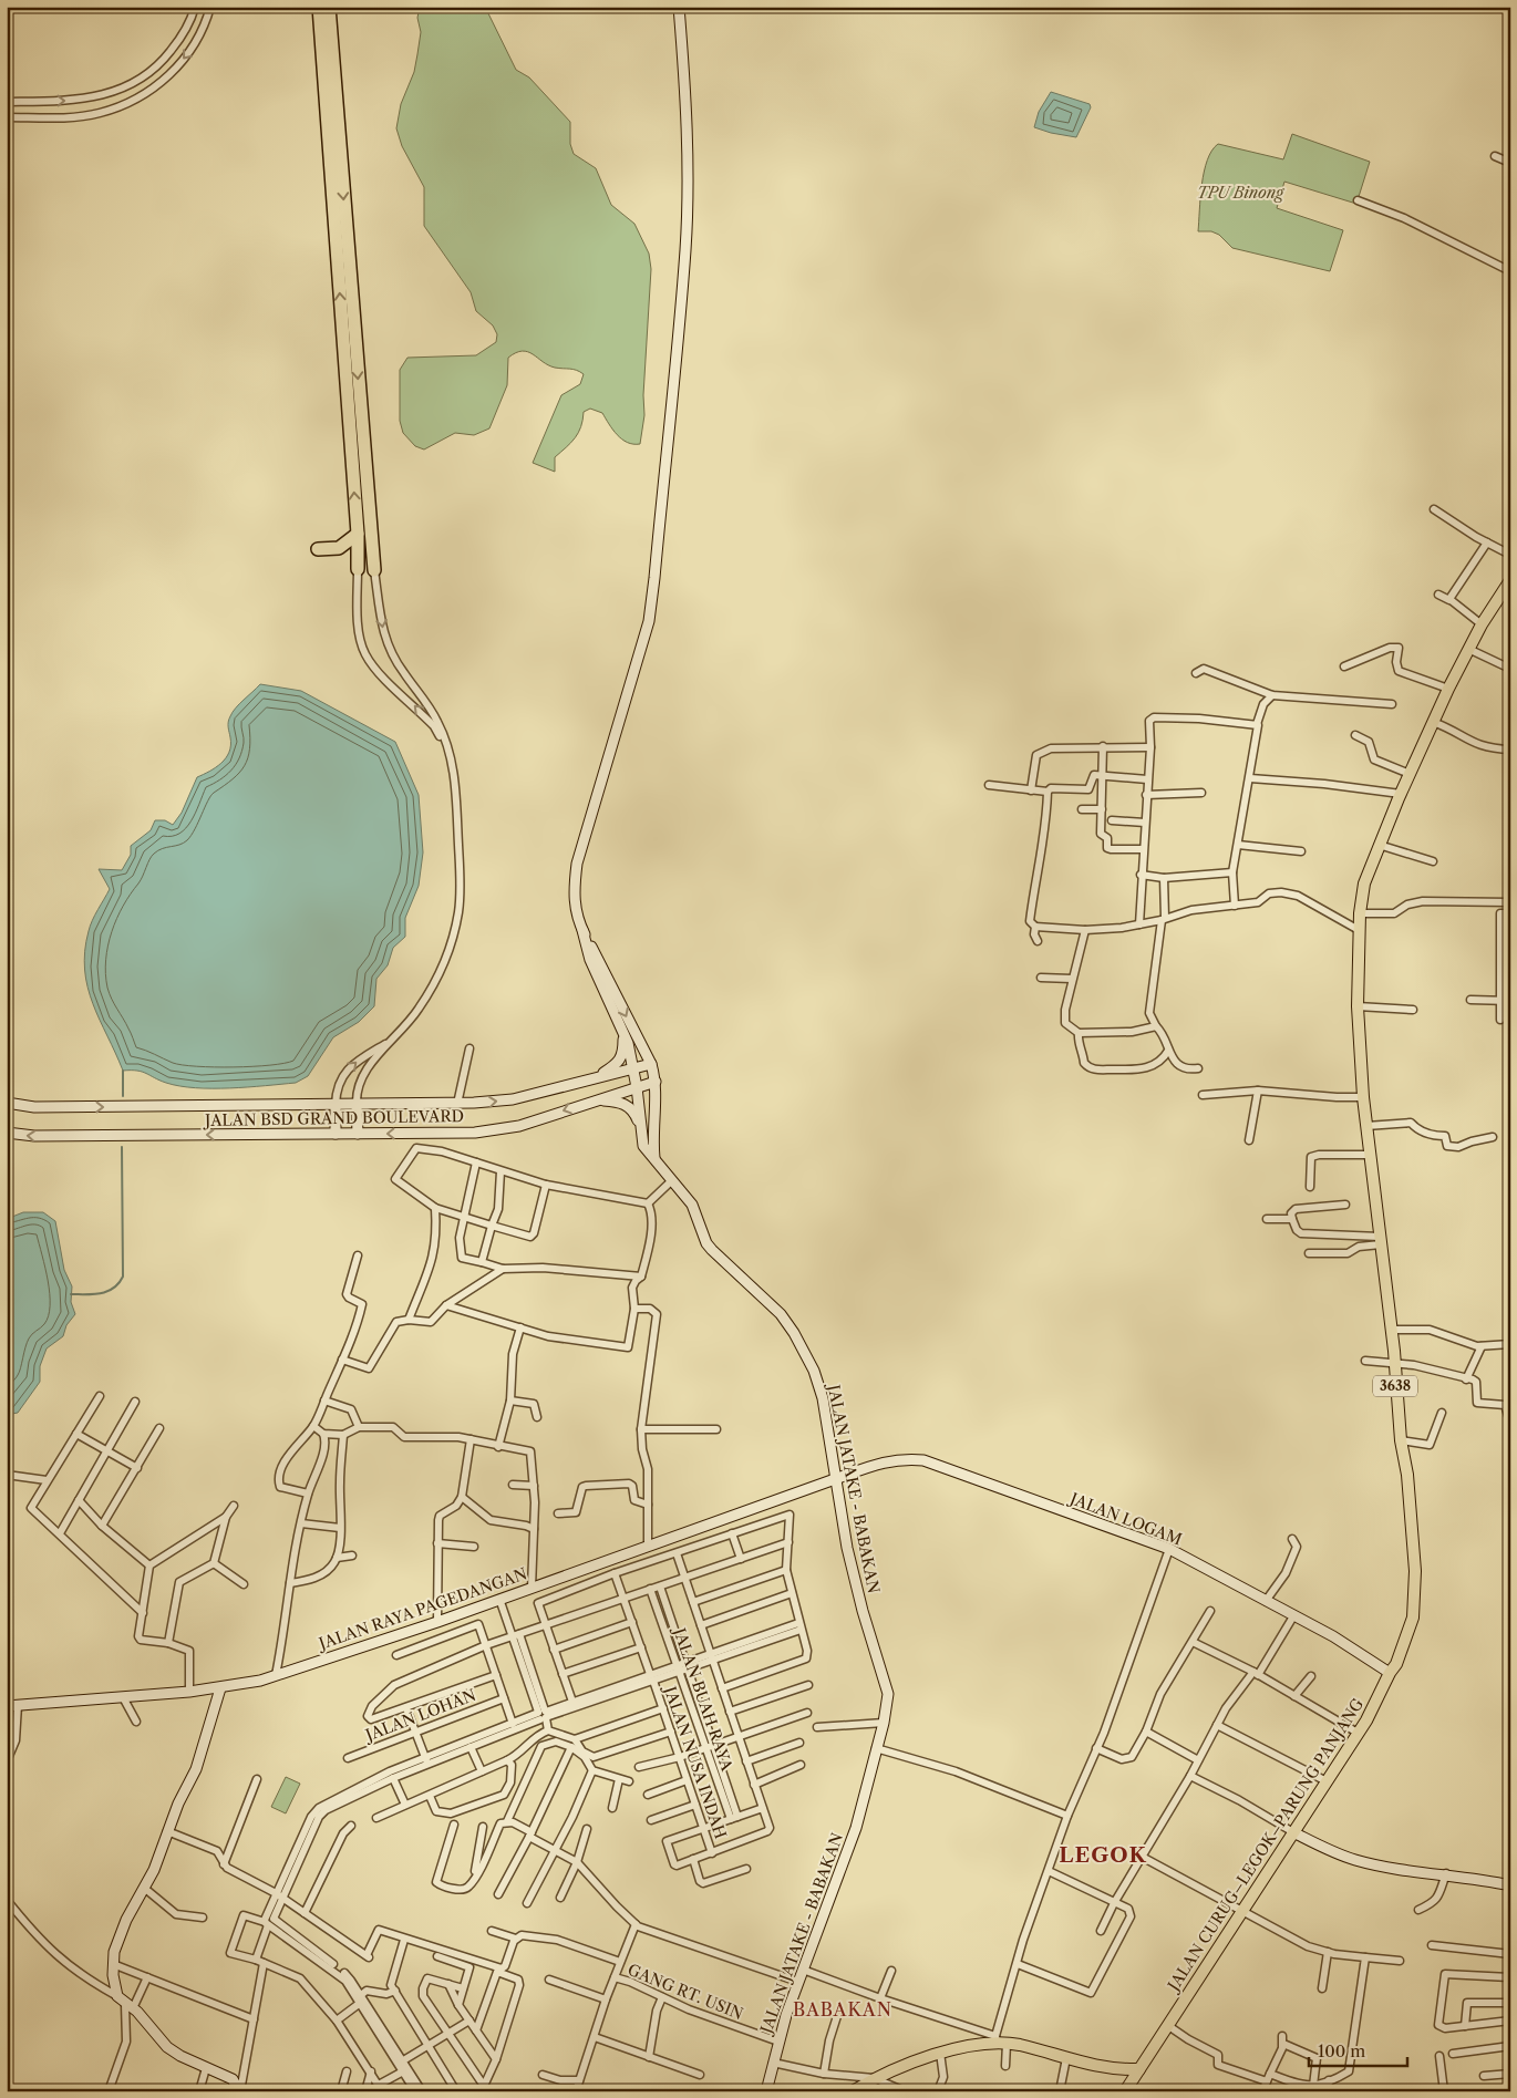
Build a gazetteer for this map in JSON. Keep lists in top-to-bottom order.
{
  "streets": {
    "main road": [
      "JALAN BSD GRAND BOULEVARD",
      "3638",
      "JALAN JATAKE - BABAKAN",
      "JALAN LOGAM",
      "JALAN RAYA PAGEDANGAN",
      "JALAN CURUG–LEGOK–PARUNG PANJANG"
    ],
    "street": [
      "JALAN BUAH RAYA",
      "JALAN LOHAN",
      "JALAN NUSA INDAH",
      "GANG RT. USIN"
    ]
  },
  "crossings": [
    ["JALAN JATAKE - BABAKAN", "JALAN LOGAM"],
    ["JALAN JATAKE - BABAKAN", "JALAN RAYA PAGEDANGAN"],
    ["JALAN JATAKE - BABAKAN", "GANG RT. USIN"],
    ["JALAN LOGAM", "JALAN RAYA PAGEDANGAN"],
    ["JALAN LOGAM", "JALAN CURUG–LEGOK–PARUNG PANJANG"]
  ],
  "districts": ["LEGOK", "BABAKAN"],
  "parks": ["TPU Binong"],
  "scale_bar": "100 m"
}
